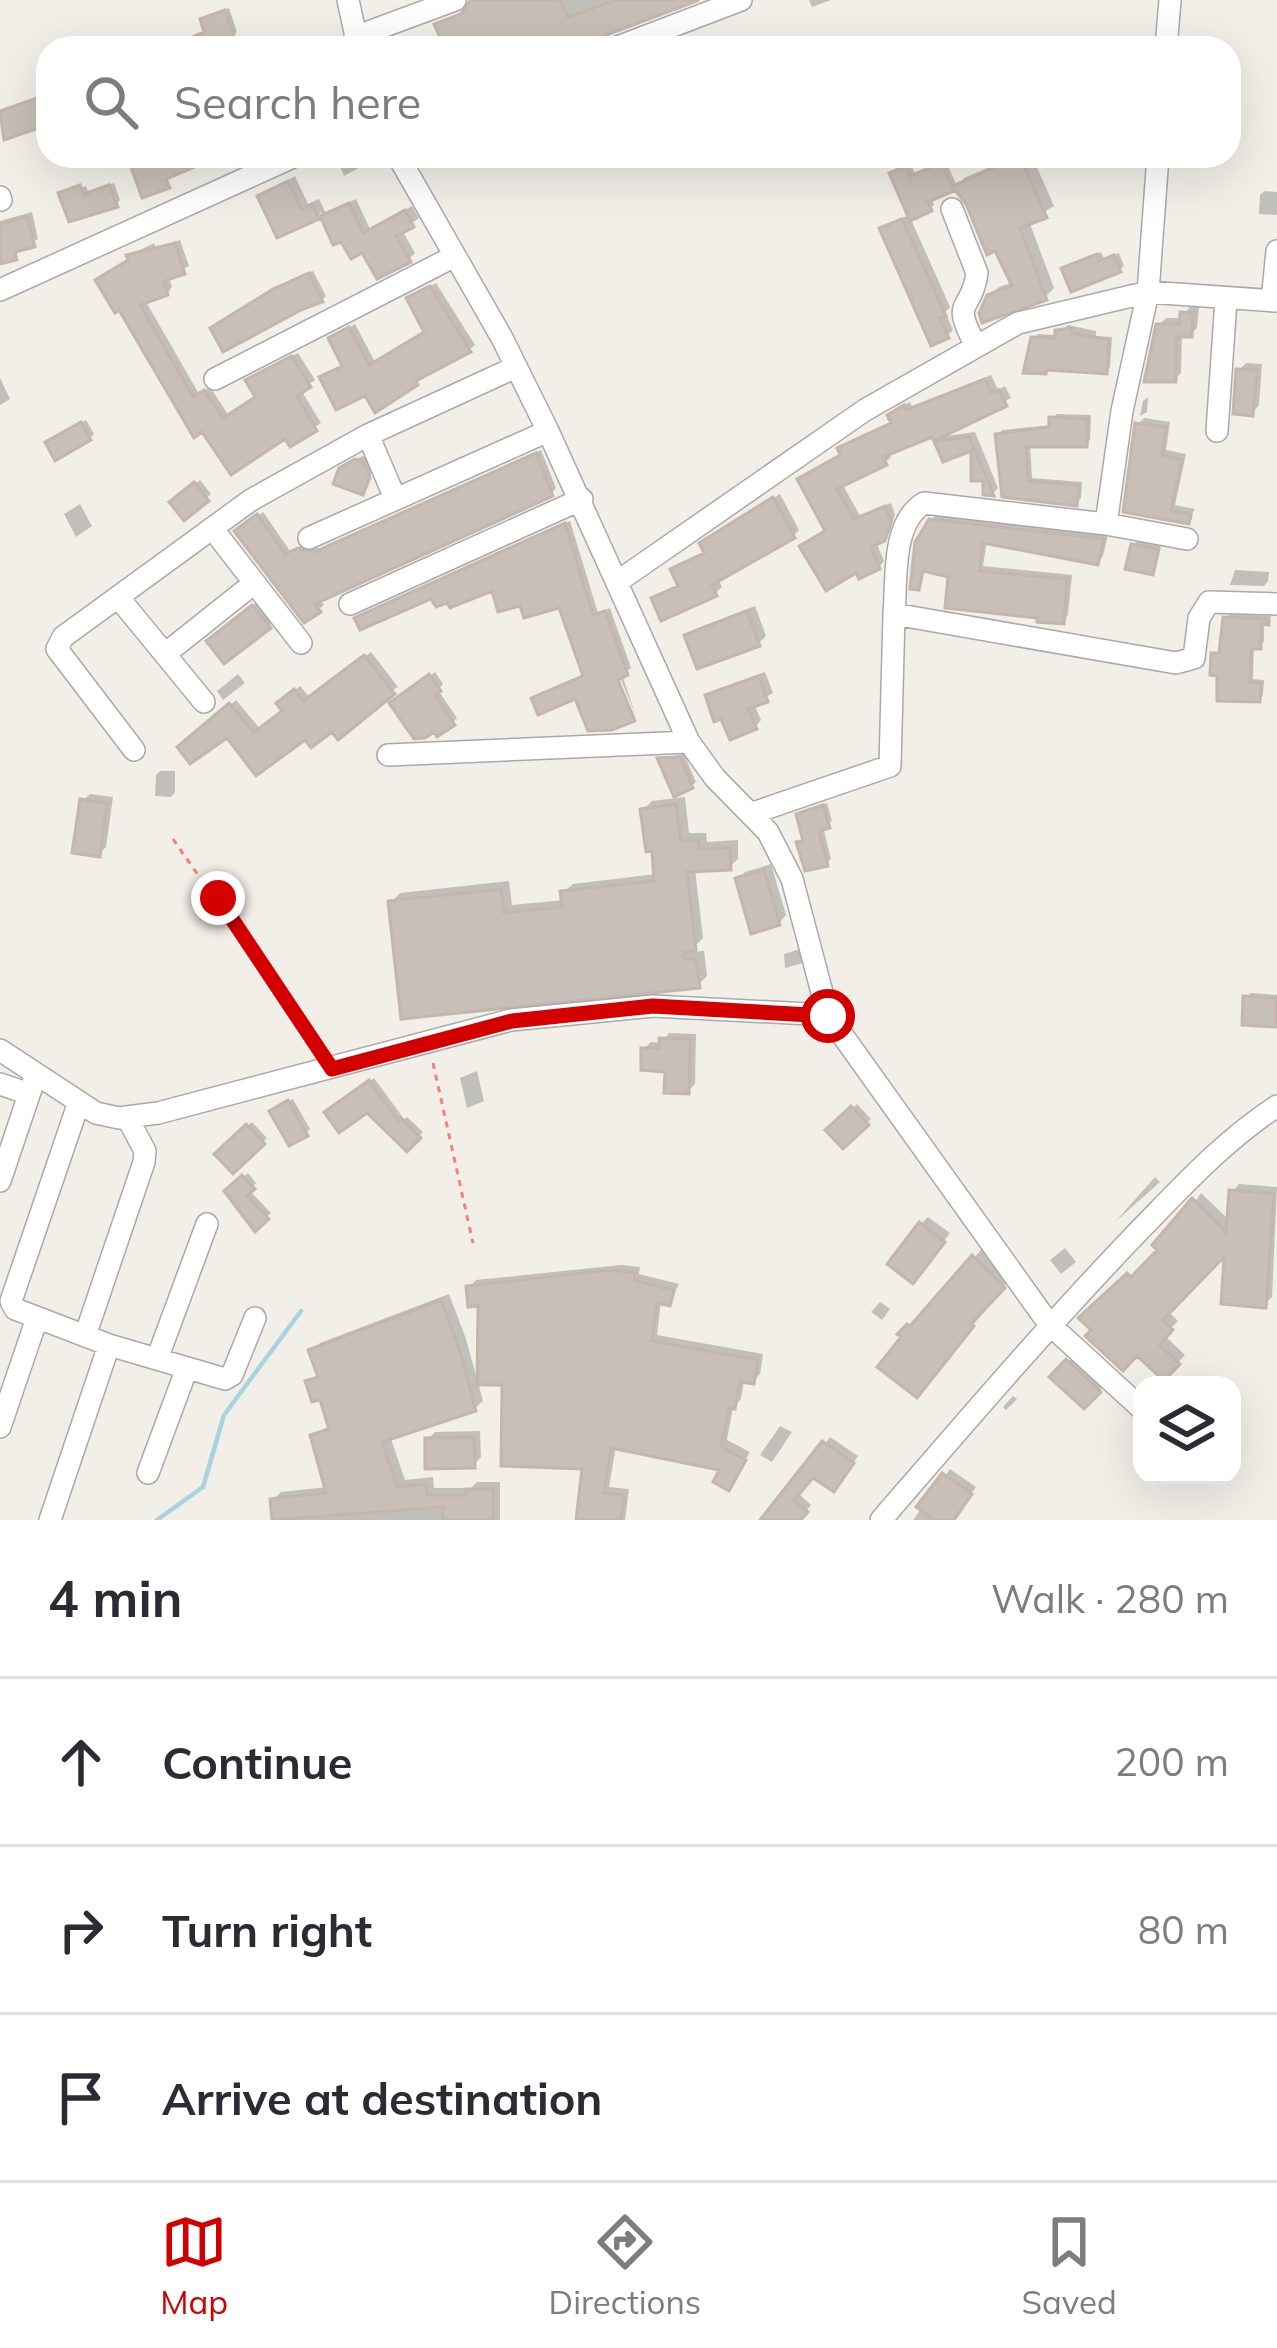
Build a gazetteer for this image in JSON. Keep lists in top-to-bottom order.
{
  "page": {
    "search": "Search here",
    "heading": ["4 min", "Walk · 280 m"],
    "list": [
      ["Continue", "200 m"],
      ["Turn right", "80 m"],
      "Arrive at destination"
    ],
    "nav": ["Map", "Directions", "Saved"]
  }
}
